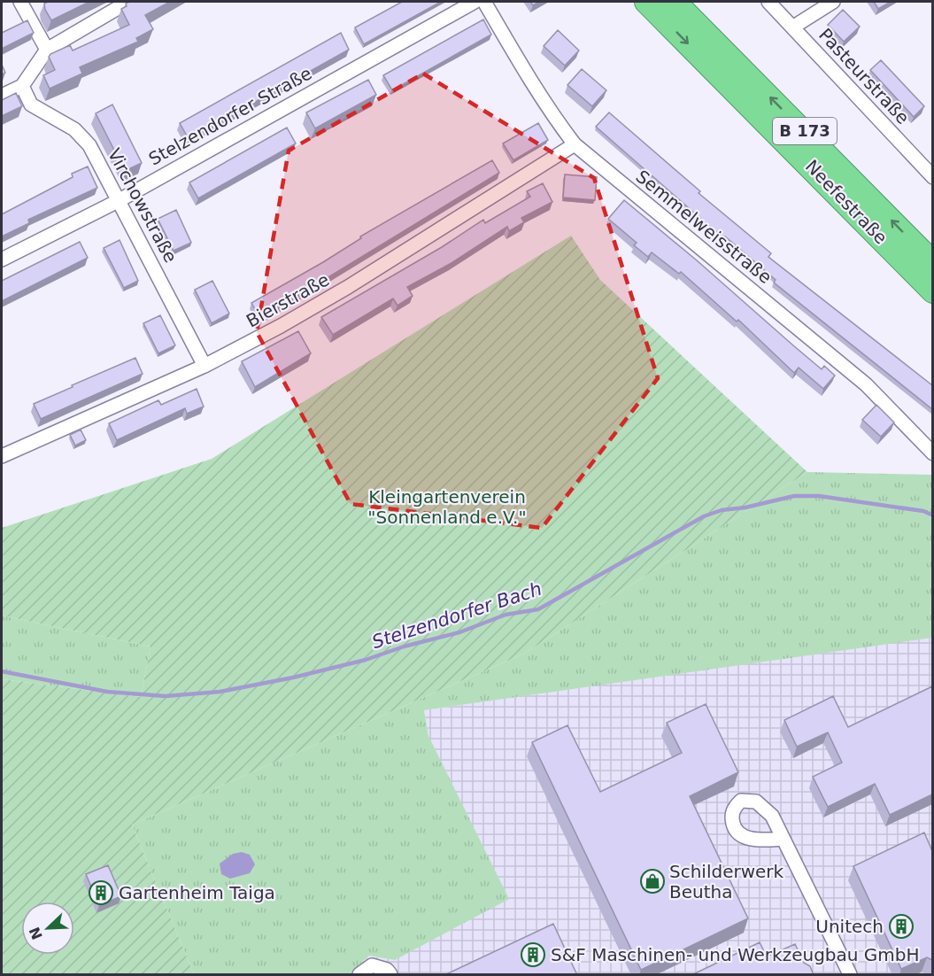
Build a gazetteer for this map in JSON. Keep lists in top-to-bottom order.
{
  "streets": {
    "highway": ["B 173", "Neefestraße"],
    "street": [
      "Pasteurstraße",
      "Stelzendorfer Straße",
      "Virchowstraße",
      "Semmelweisstraße",
      "Bierstraße"
    ]
  },
  "crossings": [
    ["Stelzendorfer Straße", "Virchowstraße"],
    ["Virchowstraße", "Bierstraße"],
    ["Semmelweisstraße", "Bierstraße"]
  ],
  "water": ["Stelzendorfer Bach"],
  "parks": ["Kleingartenverein \"Sonnenland e.V.\""],
  "places": {
    "shop": ["Schilderwerk Beutha"],
    "building": ["Gartenheim Taiga", "Unitech", "S&F Maschinen- und Werkzeugbau GmbH"]
  },
  "north": "bottom left"
}
